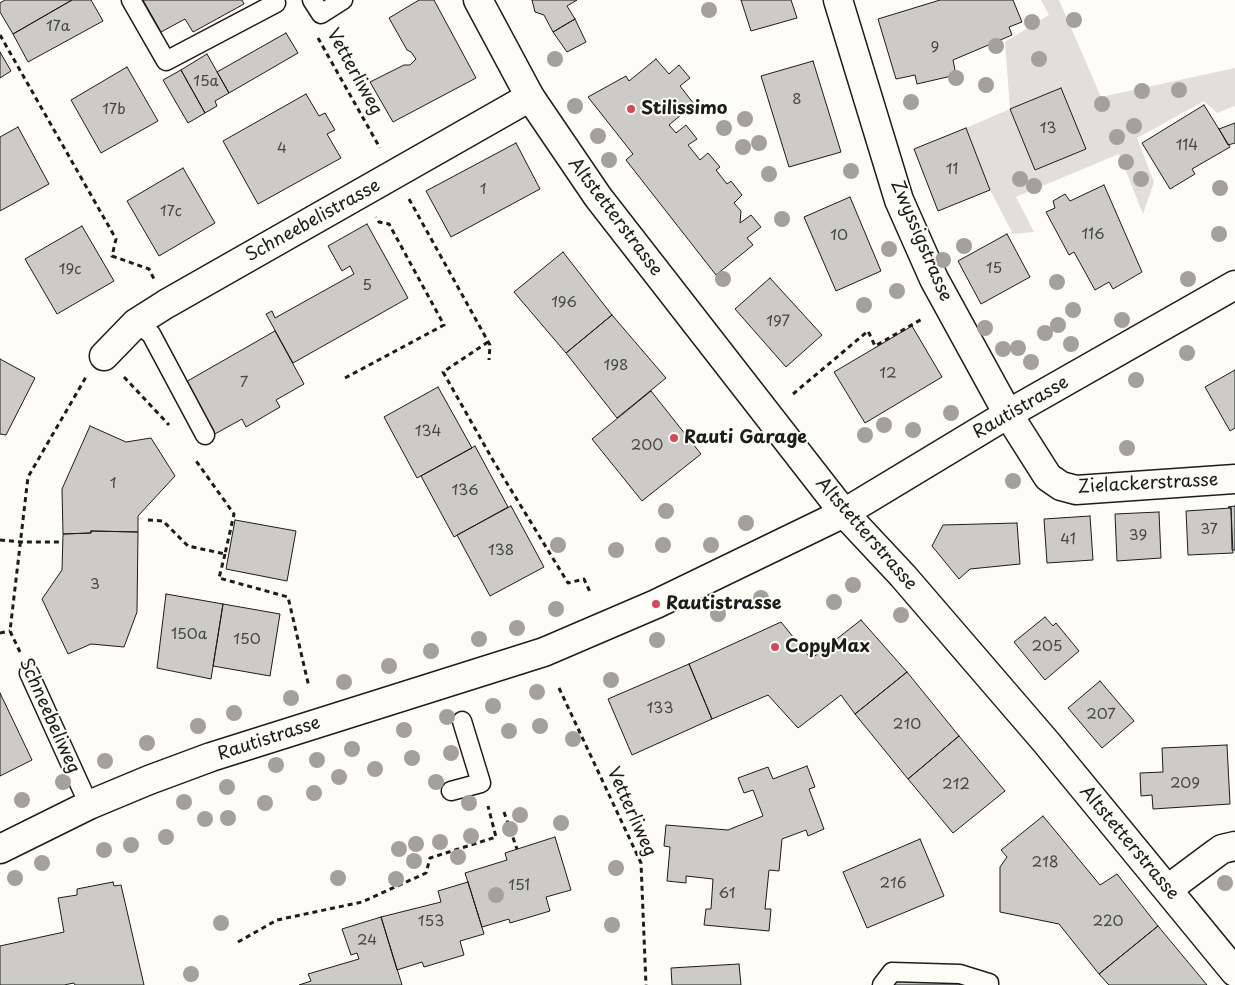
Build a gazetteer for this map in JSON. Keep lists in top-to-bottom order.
{
  "streets": {
    "street": [
      "Altstetterstrasse",
      "Schneebelistrasse",
      "Zwyssigstrasse",
      "Rautistrasse",
      "Zielackerstrasse"
    ],
    "lane": ["Schneebeliweg"],
    "path": ["Vetterliweg"]
  },
  "crossings": [
    ["Altstetterstrasse", "Schneebelistrasse"],
    ["Altstetterstrasse", "Rautistrasse"],
    ["Zwyssigstrasse", "Rautistrasse"],
    ["Zwyssigstrasse", "Zielackerstrasse"],
    ["Rautistrasse", "Zielackerstrasse"],
    ["Rautistrasse", "Schneebeliweg"]
  ],
  "places": [
    "Stilissimo",
    "Rauti Garage",
    "Rautistrasse",
    "CopyMax"
  ],
  "house_numbers": [
    "17a",
    "9",
    "15a",
    "8",
    "17b",
    "13",
    "114",
    "4",
    "11",
    "1",
    "17c",
    "116",
    "10",
    "15",
    "19c",
    "5",
    "196",
    "197",
    "198",
    "12",
    "7",
    "134",
    "200",
    "1",
    "136",
    "37",
    "39",
    "41",
    "138",
    "3",
    "150a",
    "150",
    "205",
    "133",
    "207",
    "210",
    "209",
    "212",
    "218",
    "216",
    "151",
    "61",
    "153",
    "220",
    "24"
  ]
}
